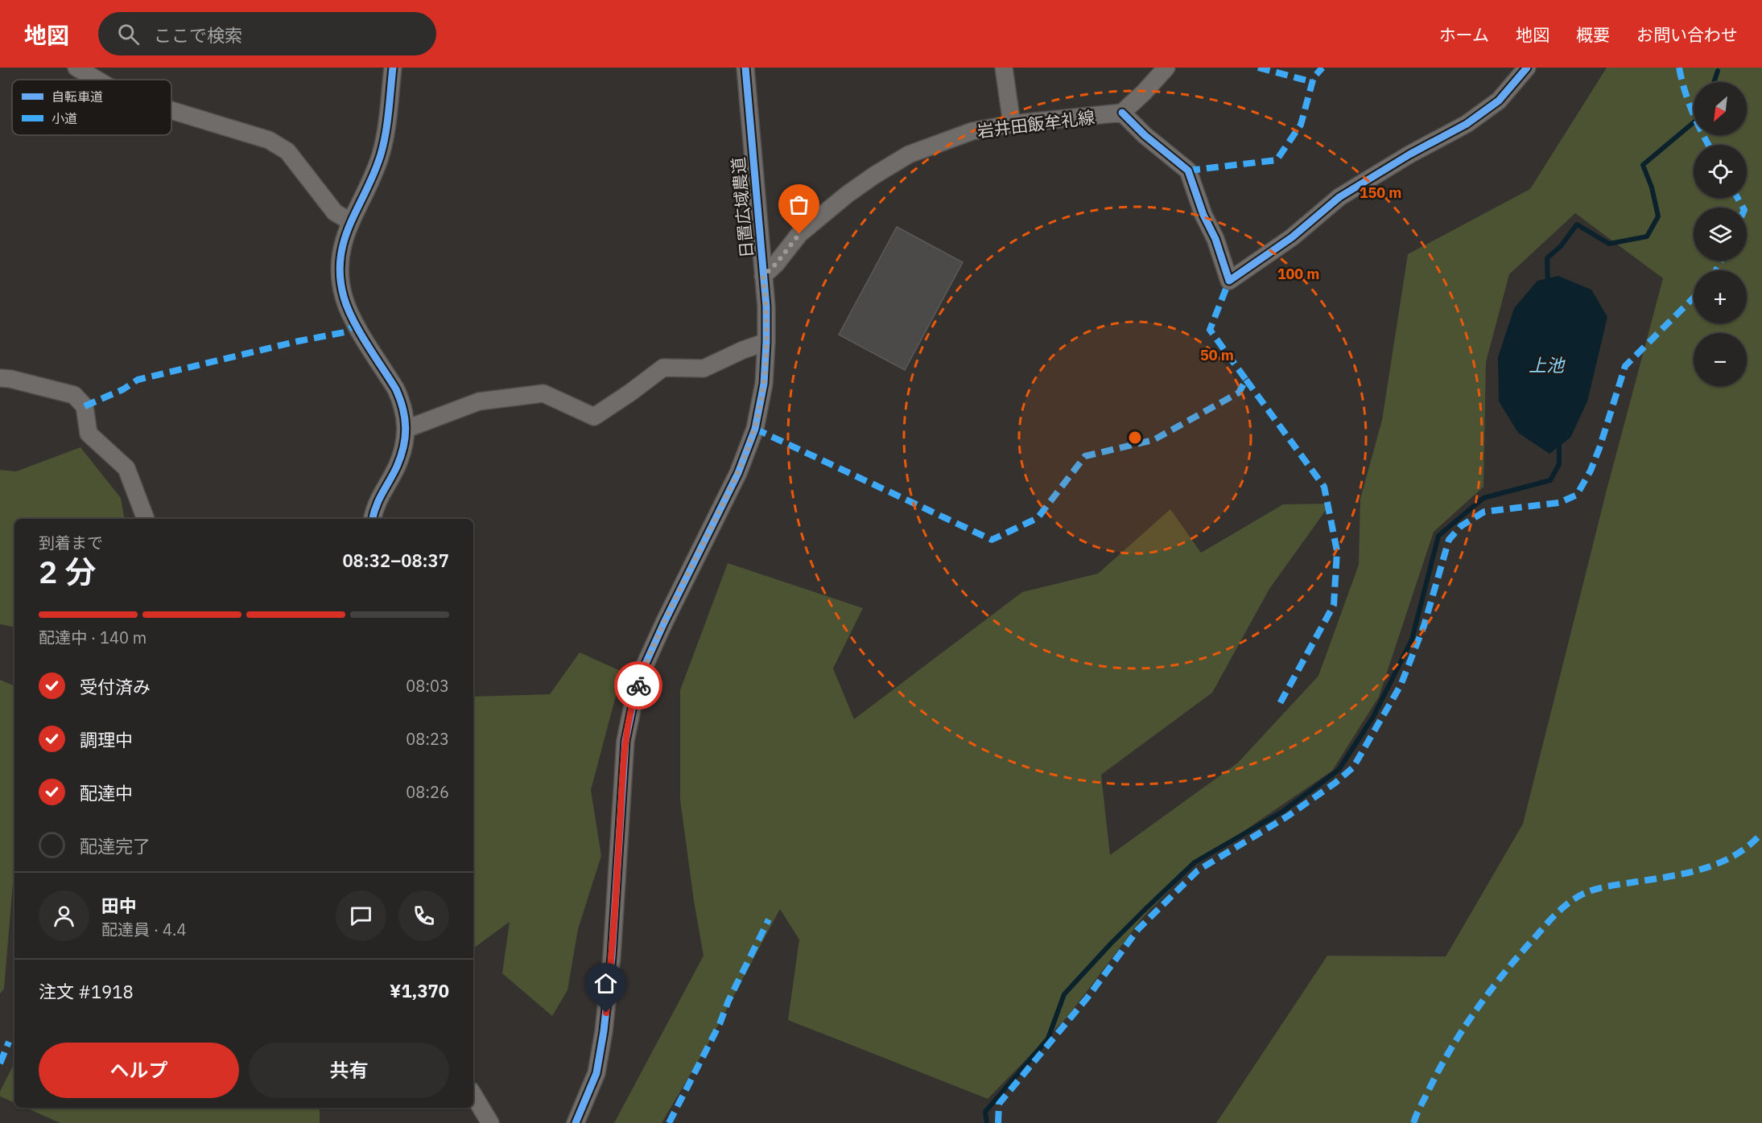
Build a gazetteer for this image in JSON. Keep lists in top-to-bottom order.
{
  "streets": {
    "street": ["岩井田飯牟礼線", "日置広域農道"]
  },
  "crossings": [
    ["岩井田飯牟礼線", "日置広域農道"]
  ],
  "water": ["上池"],
  "legend": ["自転車道", "小道"],
  "north": "bottom left",
  "page": {
    "header": "地図",
    "search": "ここで検索",
    "nav": [
      "ホーム",
      "地図",
      "概要",
      "お問い合わせ"
    ],
    "map_buttons": ["+", "−"],
    "heading": ["2 分", "到着まで", "08:32–08:37"],
    "panel": [
      "田中",
      "配達員 · 4.4",
      "注文 #1918",
      "¥1,370"
    ],
    "bar": "配達中 · 140 m",
    "list": [
      ["受付済み", "08:03"],
      ["調理中", "08:23"],
      ["配達中", "08:26"],
      "配達完了"
    ],
    "buttons": ["ヘルプ", "共有"]
  },
  "rings": ["150 m", "100 m", "50 m"]
}
